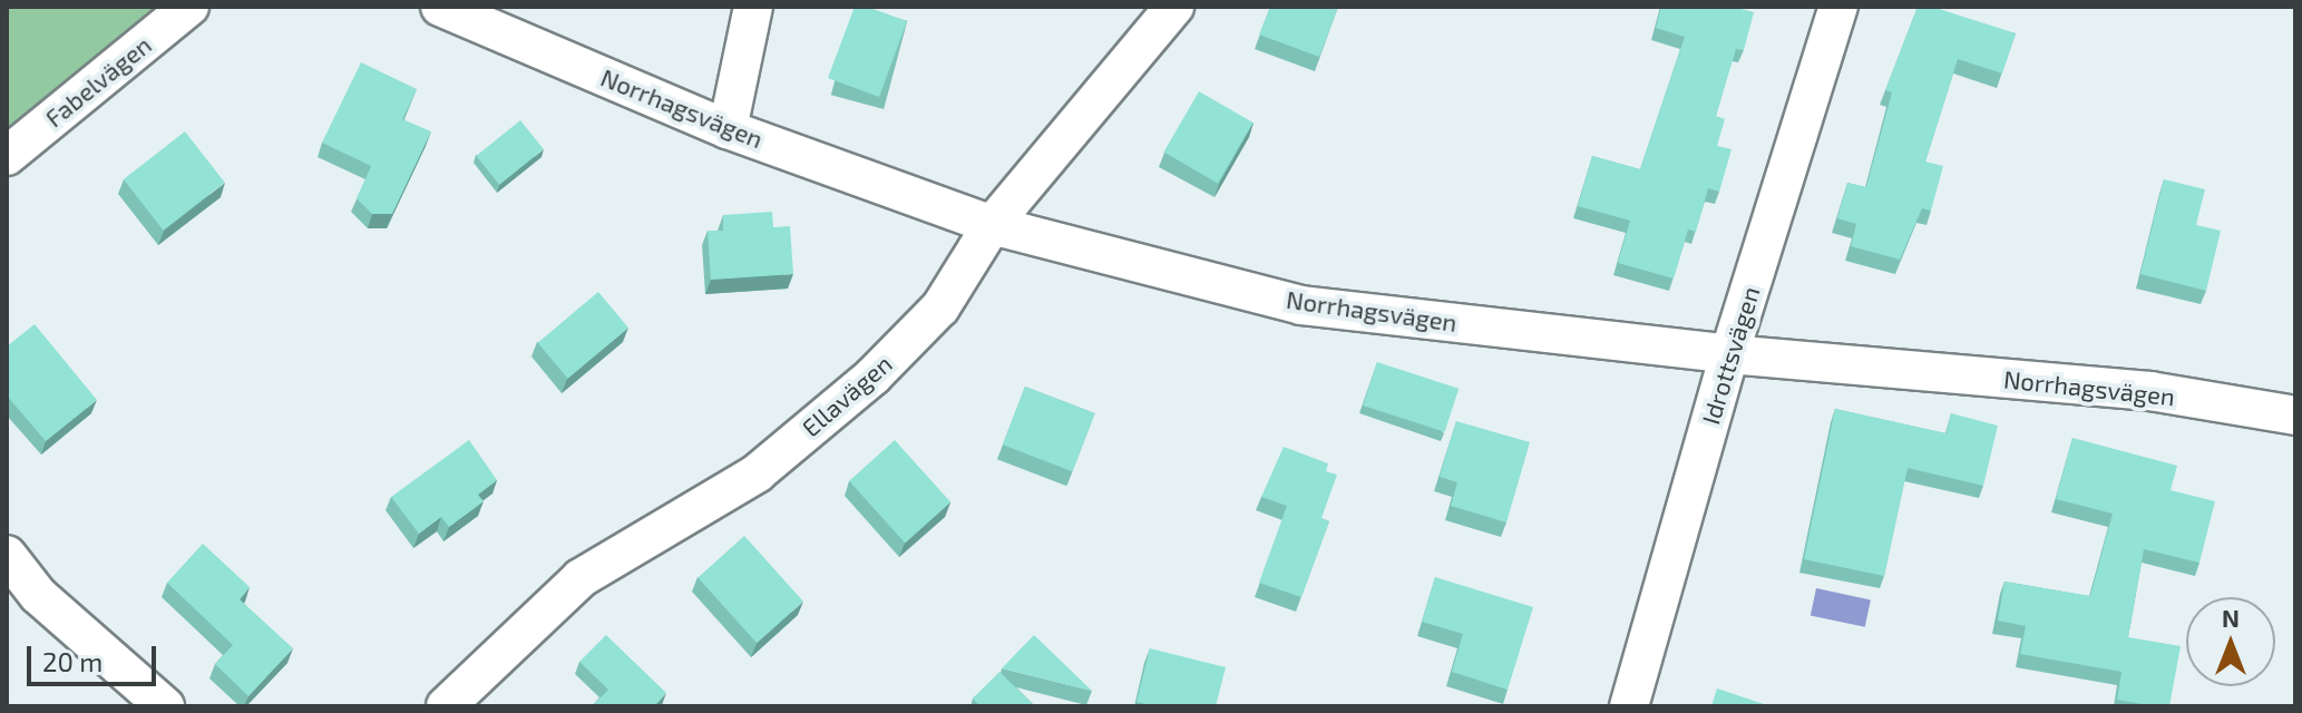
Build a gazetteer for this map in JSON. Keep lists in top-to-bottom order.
{
  "streets": {
    "street": [
      "Fabelvägen",
      "Norrhagsvägen",
      "Idrottsvägen",
      "Ellavägen"
    ]
  },
  "crossings": [
    ["Norrhagsvägen", "Idrottsvägen"],
    ["Norrhagsvägen", "Ellavägen"]
  ],
  "scale_bar": "20 m",
  "north": "top"
}
